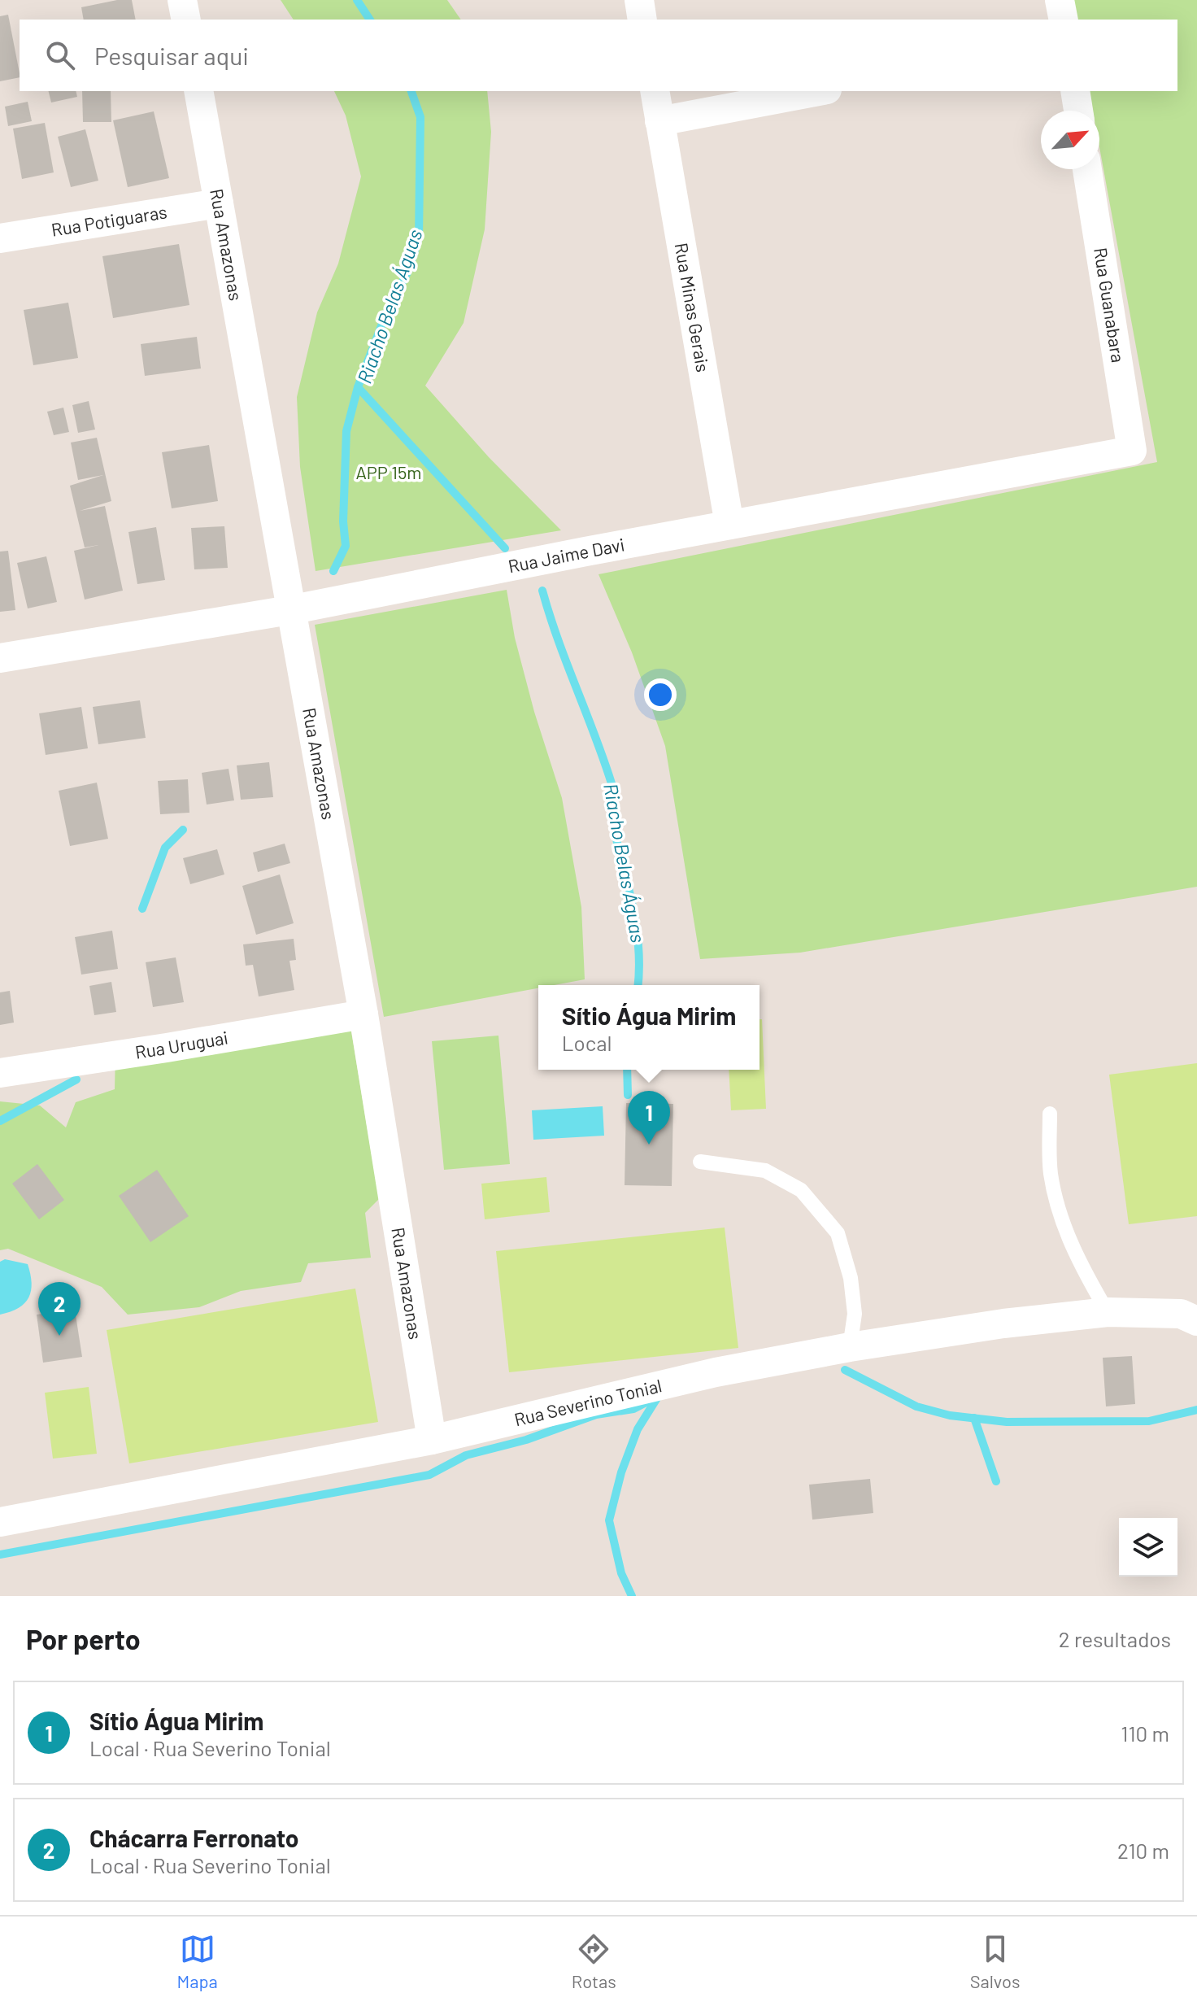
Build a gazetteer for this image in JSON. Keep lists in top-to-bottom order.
{
  "streets": {
    "street": [
      "Rua Potiguaras",
      "Rua Amazonas",
      "Rua Guanabara",
      "Rua Minas Gerais",
      "Rua Jaime Davi",
      "Rua Uruguai",
      "Rua Severino Tonial"
    ]
  },
  "crossings": [
    ["Rua Potiguaras", "Rua Amazonas"],
    ["Rua Amazonas", "Rua Jaime Davi"],
    ["Rua Amazonas", "Rua Uruguai"],
    ["Rua Amazonas", "Rua Severino Tonial"],
    ["Rua Guanabara", "Rua Jaime Davi"],
    ["Rua Minas Gerais", "Rua Jaime Davi"]
  ],
  "water": ["Riacho Belas Águas"],
  "parks": ["APP 15m"],
  "north": "top right",
  "page": {
    "search": "Pesquisar aqui",
    "popup": ["Sítio Água Mirim", "Local"],
    "pins": ["1", "2"],
    "heading": ["Por perto", "2 resultados"],
    "list": [
      {
        "mark": "1",
        "name": "Sítio Água Mirim",
        "note": "Local · Rua Severino Tonial",
        "value": "110 m"
      },
      {
        "mark": "2",
        "name": "Chácarra Ferronato",
        "note": "Local · Rua Severino Tonial",
        "value": "210 m"
      }
    ],
    "nav": ["Mapa", "Rotas", "Salvos"]
  }
}
